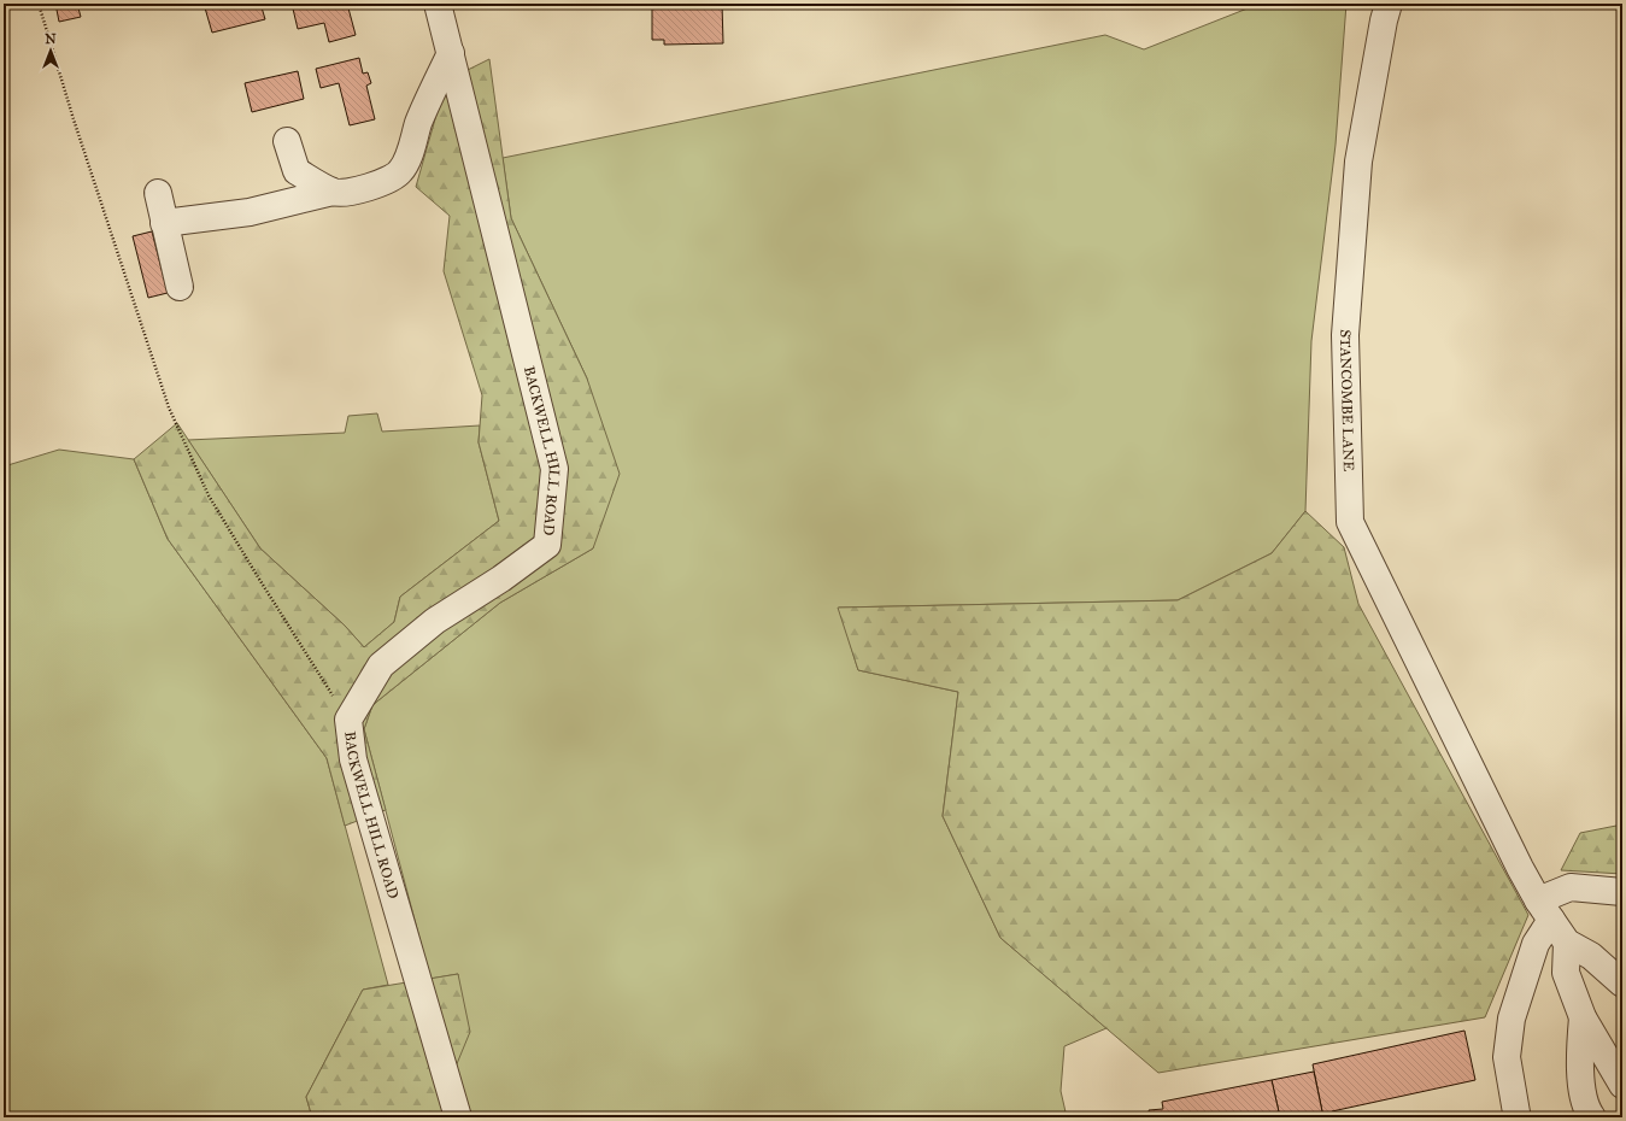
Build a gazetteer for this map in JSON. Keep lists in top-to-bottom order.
{
  "streets": {
    "street": ["STANCOMBE LANE", "BACKWELL HILL ROAD"]
  },
  "north": "top"
}
